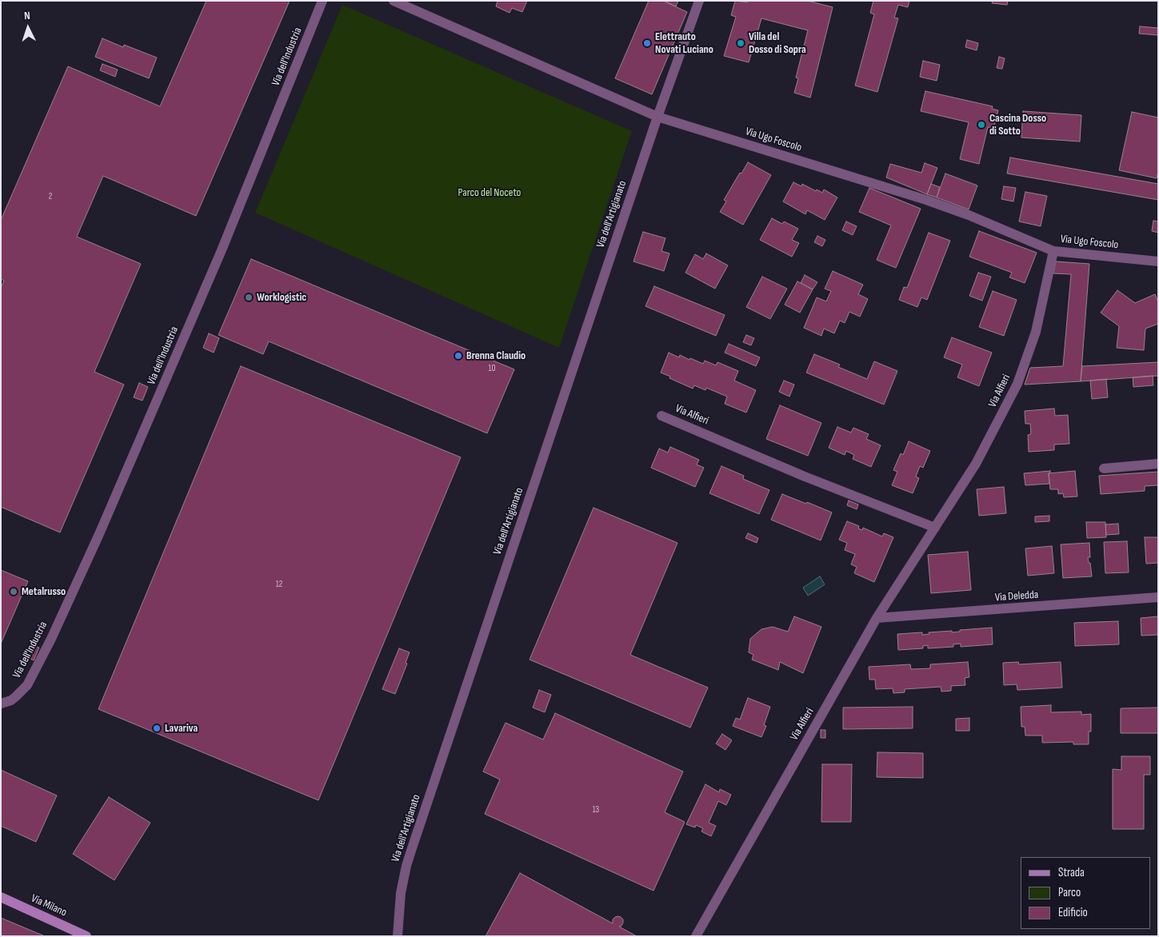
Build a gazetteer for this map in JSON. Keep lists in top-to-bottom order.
{
  "streets": {
    "main road": ["Via Milano"],
    "street": [
      "Via dell'Industria",
      "Via Ugo Foscolo",
      "Via dell'Artigianato",
      "Via Alfieri",
      "Via Deledda"
    ]
  },
  "crossings": [
    ["Via Ugo Foscolo", "Via dell'Artigianato"],
    ["Via Ugo Foscolo", "Via Alfieri"],
    ["Via Alfieri", "Via Deledda"]
  ],
  "parks": ["Parco del Noceto"],
  "places": [
    "Elettrauto Novati Luciano",
    "Villa del Dosso di Sopra",
    "Cascina Dosso di Sotto",
    "Worklogistic",
    "Brenna Claudio",
    "Metalrusso",
    "Lavariva"
  ],
  "house_numbers": [
    "2",
    "10",
    "12",
    "13"
  ],
  "legend": ["Strada", "Parco", "Edificio"],
  "north": "top"
}
